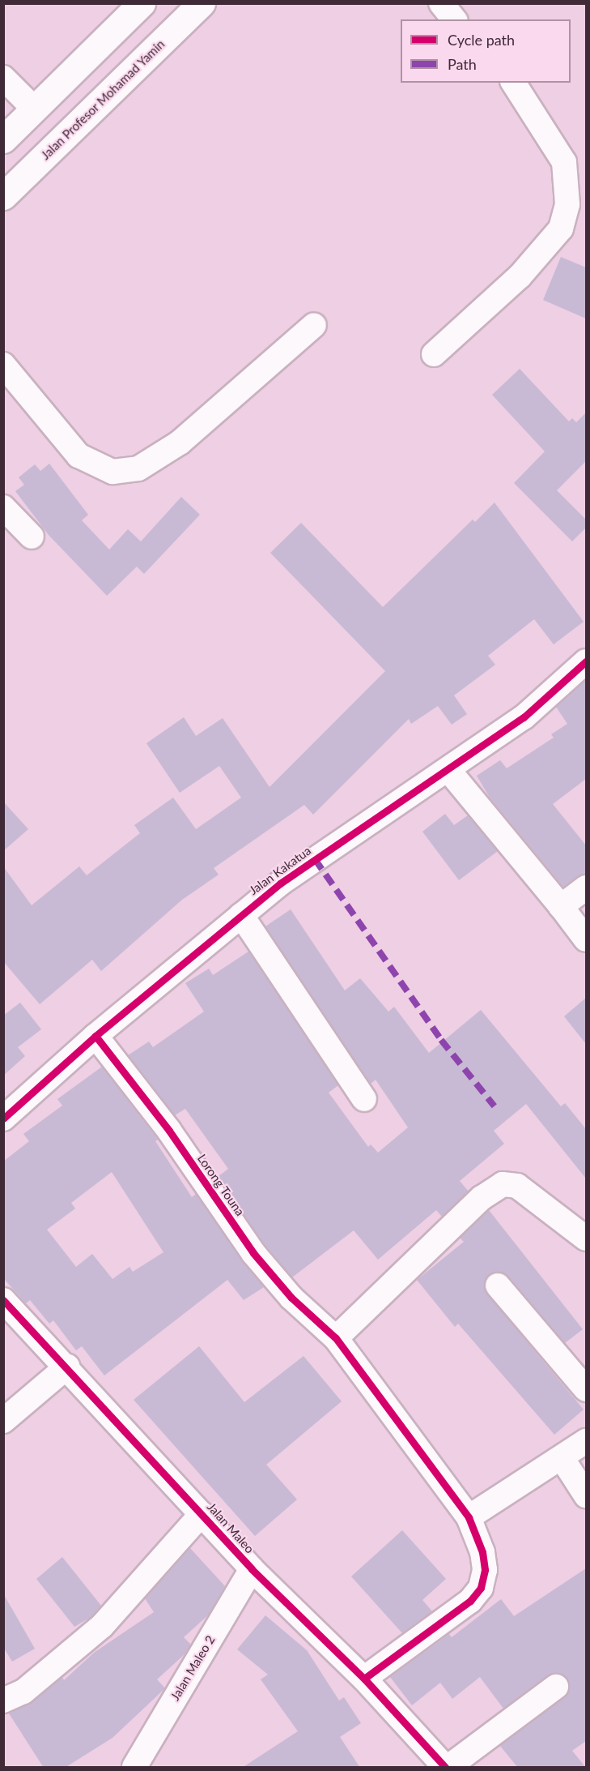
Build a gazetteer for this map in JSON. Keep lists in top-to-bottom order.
{
  "streets": {
    "main road": ["Jalan Profesor Mohamad Yamin"],
    "street": [
      "Jalan Kakatua",
      "Lorong Touna",
      "Jalan Maleo",
      "Jalan Maleo 2"
    ]
  },
  "crossings": [
    ["Jalan Kakatua", "Lorong Touna"],
    ["Lorong Touna", "Jalan Maleo"],
    ["Jalan Maleo", "Jalan Maleo 2"]
  ],
  "legend": ["Cycle path", "Path"]
}
